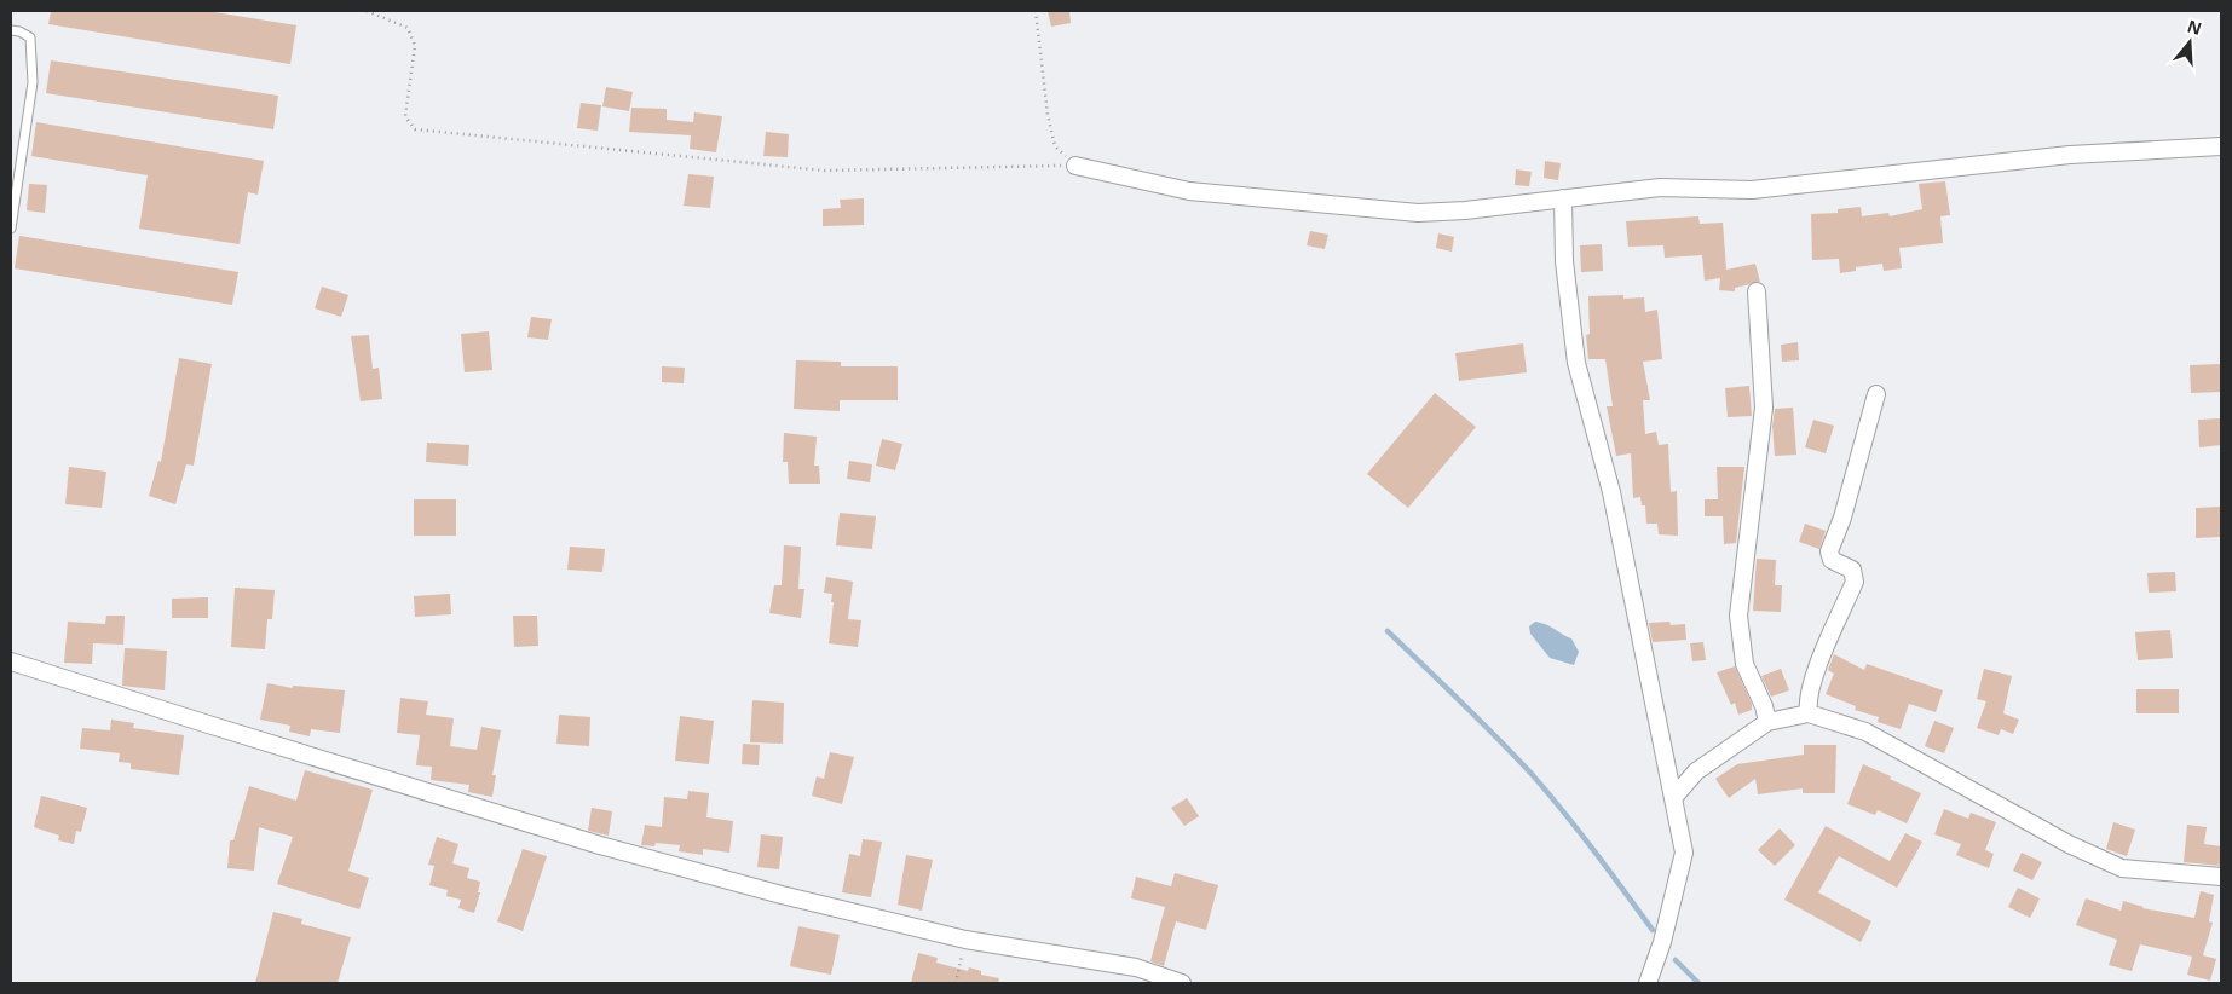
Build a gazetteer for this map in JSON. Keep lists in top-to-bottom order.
{
  "north": "top"
}
